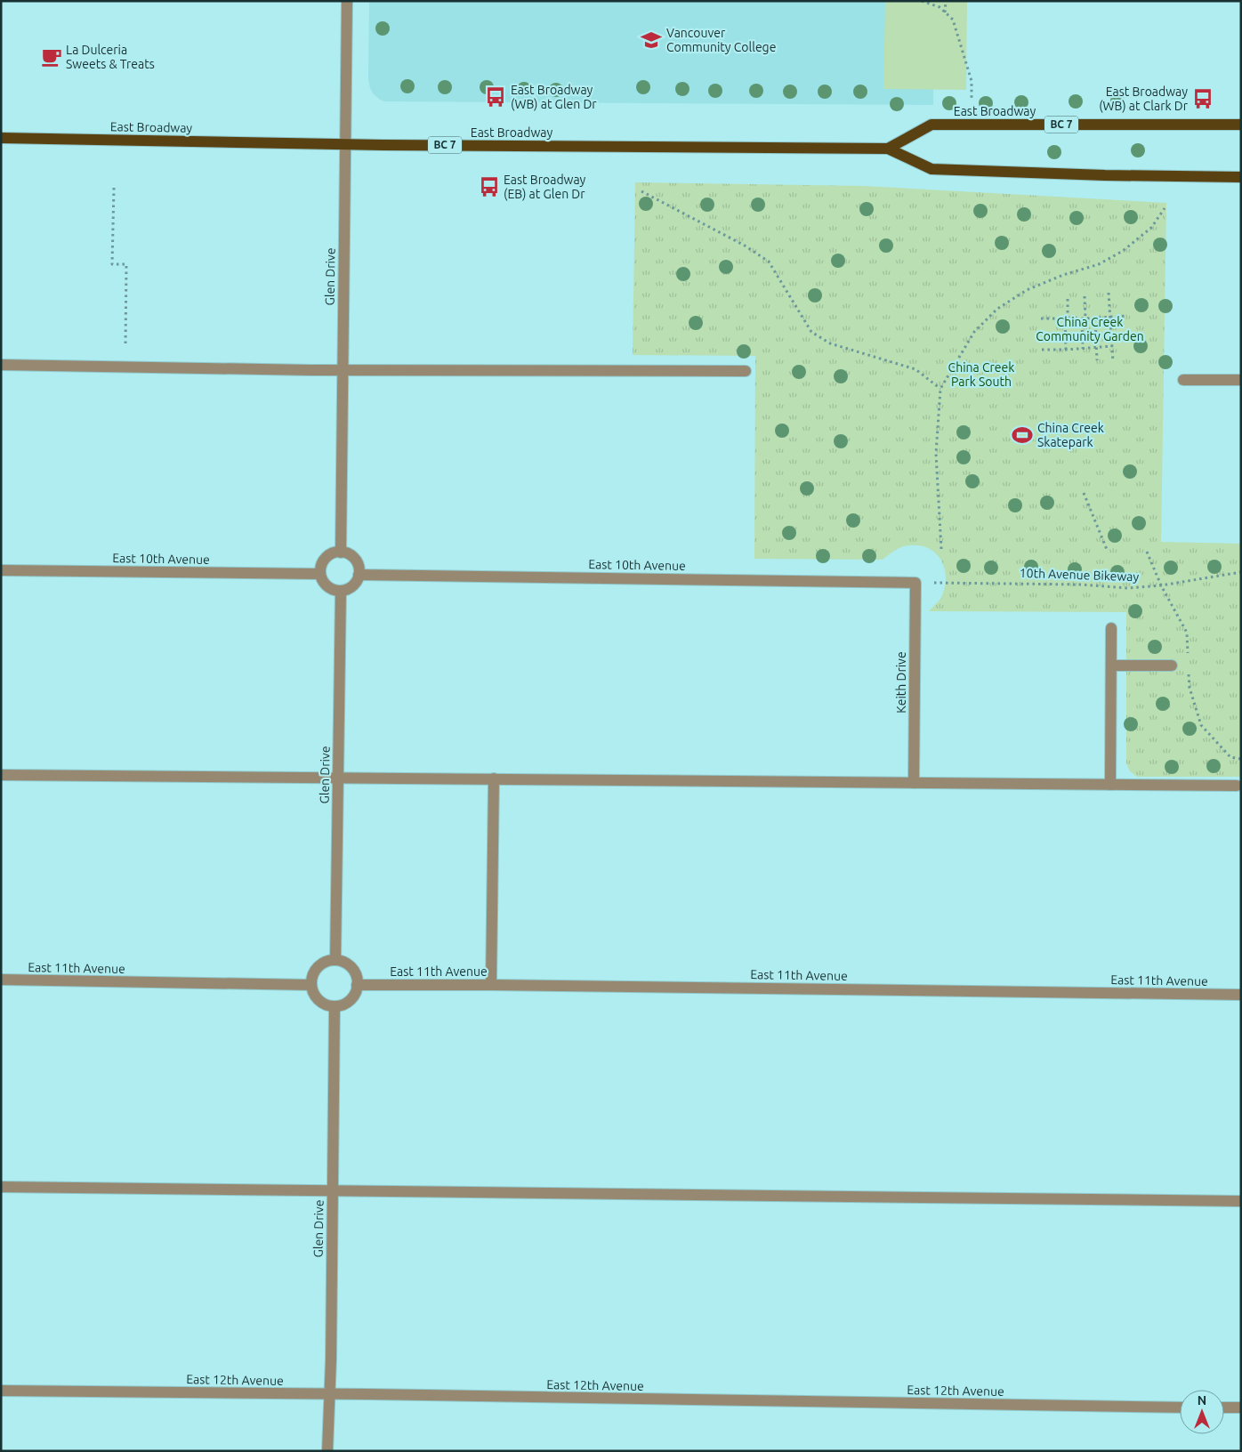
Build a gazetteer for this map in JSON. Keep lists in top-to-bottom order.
{
  "streets": {
    "main road": ["East Broadway", "BC 7"],
    "street": [
      "Glen Drive",
      "East 10th Avenue",
      "Keith Drive",
      "East 11th Avenue",
      "East 12th Avenue"
    ],
    "path": ["10th Avenue Bikeway"]
  },
  "crossings": [
    ["East Broadway", "Glen Drive"],
    ["Glen Drive", "East 10th Avenue"],
    ["Glen Drive", "East 11th Avenue"],
    ["Glen Drive", "East 12th Avenue"],
    ["East 10th Avenue", "10th Avenue Bikeway"],
    ["East 10th Avenue", "Keith Drive"],
    ["10th Avenue Bikeway", "Keith Drive"]
  ],
  "parks": ["China Creek Community Garden", "China Creek Park South"],
  "places": {
    "school or university": ["Vancouver Community College"],
    "cafe": ["La Dulceria Sweets & Treats"],
    "bus stop": ["East Broadway (WB) at Glen Dr", "East Broadway (WB) at Clark Dr", "East Broadway (EB) at Glen Dr"],
    "sports": ["China Creek Skatepark"]
  },
  "north": "top"
}
